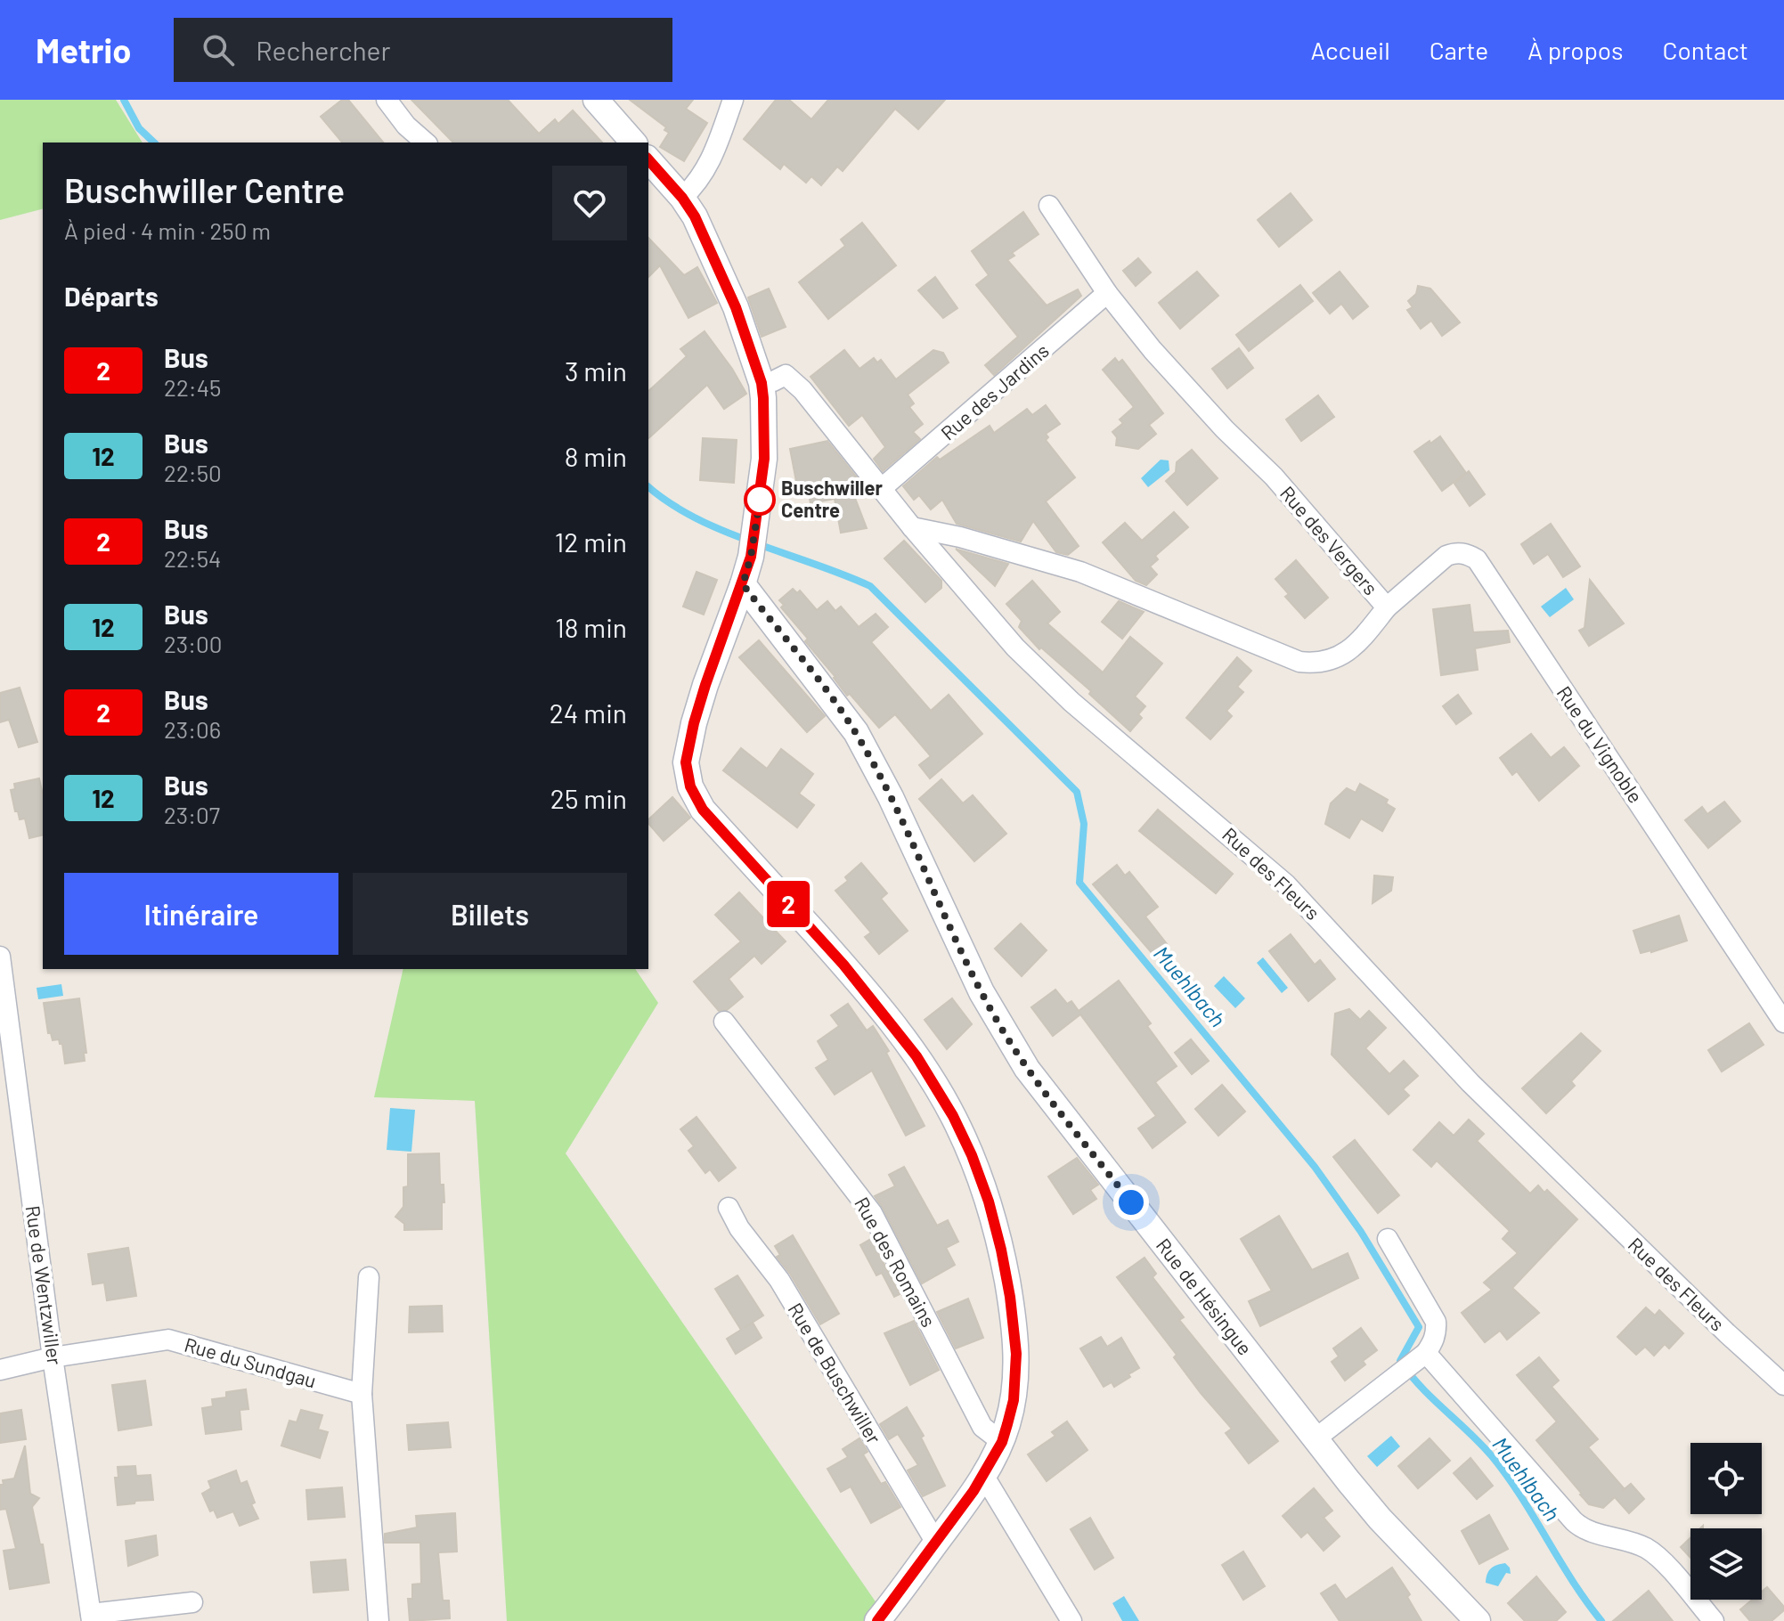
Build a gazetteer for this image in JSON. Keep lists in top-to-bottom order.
{
  "streets": {
    "street": [
      "Rue des Jardins",
      "Rue des Vergers",
      "Rue du Vignoble",
      "Rue des Fleurs",
      "Rue des Romains",
      "Rue de Wentzwiller",
      "Rue de Hésingue",
      "Rue du Sundgau",
      "Rue de Buschwiller"
    ]
  },
  "crossings": [
    ["Rue des Jardins", "Rue des Vergers"],
    ["Rue des Jardins", "Rue des Fleurs"],
    ["Rue des Vergers", "Rue du Vignoble"],
    ["Rue des Vergers", "Rue des Fleurs"],
    ["Rue de Wentzwiller", "Rue du Sundgau"]
  ],
  "water": ["Muehlbach"],
  "places": ["Buschwiller Centre"],
  "lines": ["bus line 2"],
  "page": {
    "header": "Metrio",
    "search": "Rechercher",
    "nav": [
      "Accueil",
      "Carte",
      "À propos",
      "Contact"
    ],
    "on_map": "2",
    "heading": [
      ["Buschwiller Centre", "À pied · 4 min · 250 m"],
      "Départs"
    ],
    "list": [
      {
        "mark": "2",
        "name": "Bus",
        "note": "22:45",
        "value": "3 min"
      },
      {
        "mark": "12",
        "name": "Bus",
        "note": "22:50",
        "value": "8 min"
      },
      {
        "mark": "2",
        "name": "Bus",
        "note": "22:54",
        "value": "12 min"
      },
      {
        "mark": "12",
        "name": "Bus",
        "note": "23:00",
        "value": "18 min"
      },
      {
        "mark": "2",
        "name": "Bus",
        "note": "23:06",
        "value": "24 min"
      },
      {
        "mark": "12",
        "name": "Bus",
        "note": "23:07",
        "value": "25 min"
      }
    ],
    "buttons": ["Itinéraire", "Billets"]
  }
}
